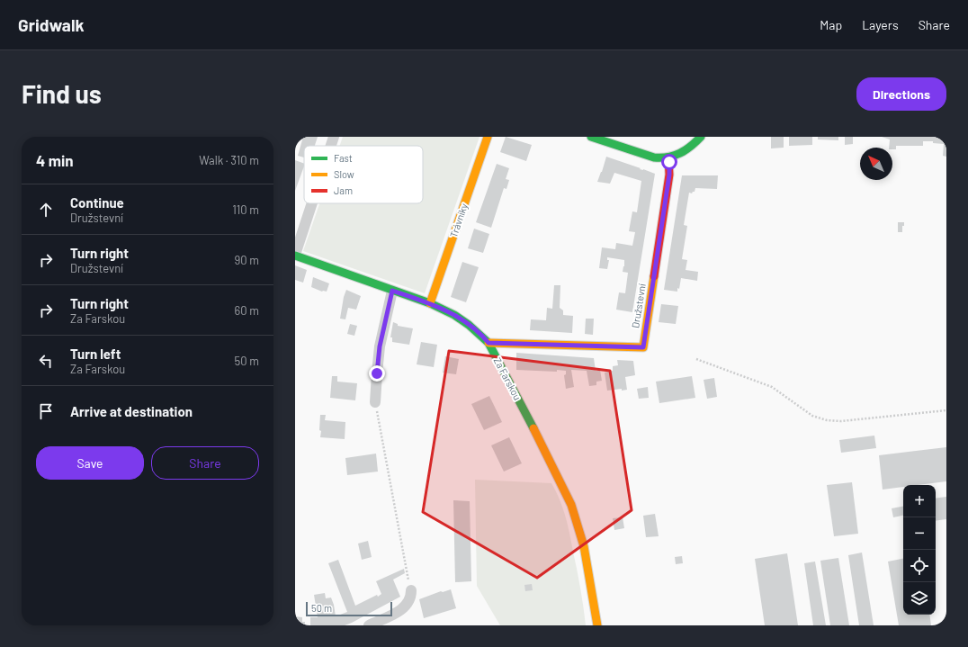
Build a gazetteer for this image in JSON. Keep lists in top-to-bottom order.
{
  "streets": {
    "street": ["Trávníky", "Družstevní", "Za Farskou"]
  },
  "crossings": [
    ["Trávníky", "Za Farskou"],
    ["Družstevní", "Za Farskou"]
  ],
  "legend": ["Fast", "Slow", "Jam"],
  "scale_bar": "50 m",
  "north": "top left",
  "page": {
    "header": "Gridwalk",
    "nav": ["Map", "Layers", "Share"],
    "buttons": [
      "Directions",
      ["Save", "Share"]
    ],
    "title": "Find us",
    "heading": ["4 min", "Walk · 310 m"],
    "list": [
      ["Continue", "Družstevní", "110 m"],
      ["Turn right", "Družstevní", "90 m"],
      ["Turn right", "Za Farskou", "60 m"],
      ["Turn left", "Za Farskou", "50 m"],
      "Arrive at destination"
    ],
    "map_buttons": ["+", "−"],
    "scale": "50 m"
  }
}
